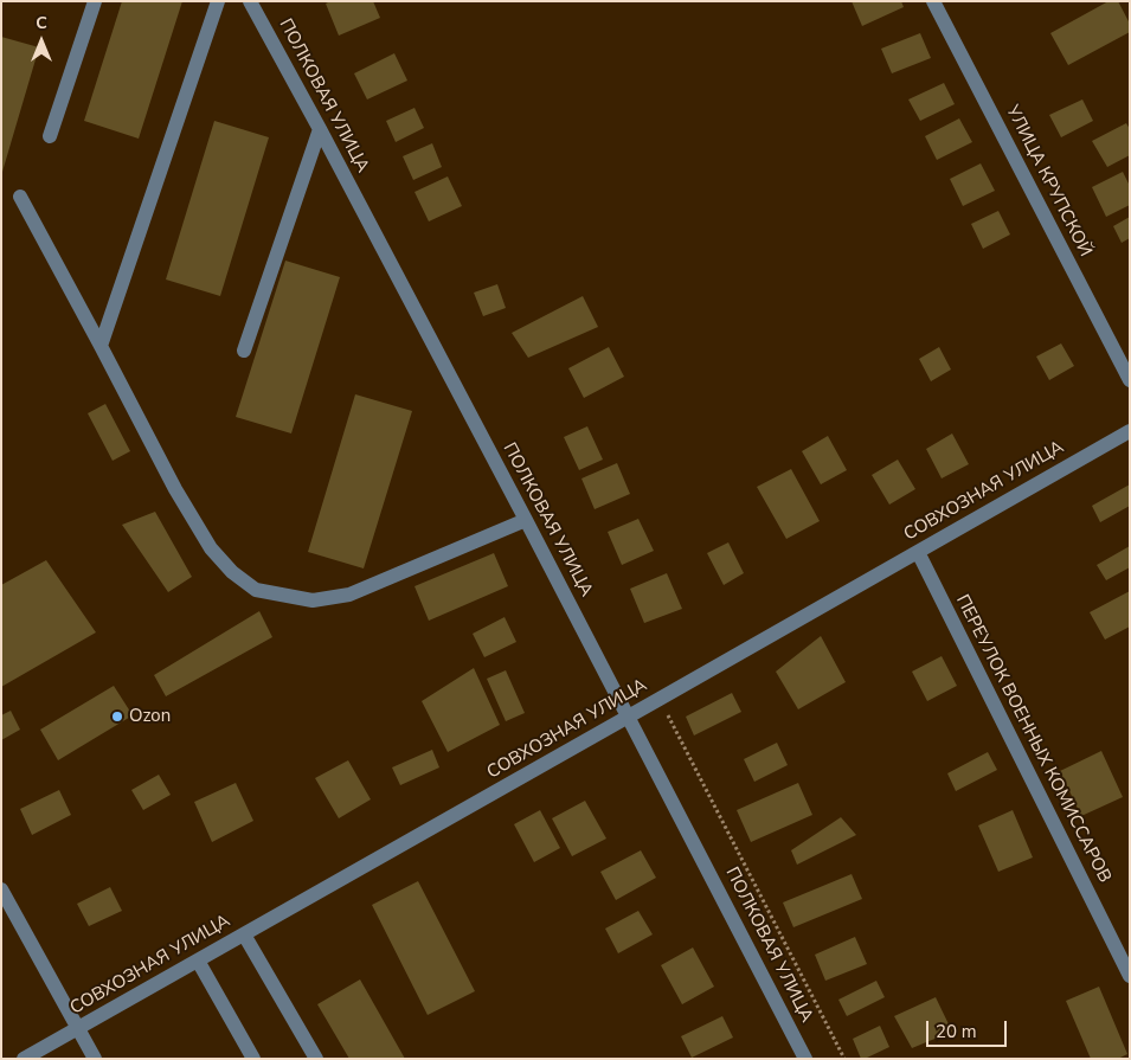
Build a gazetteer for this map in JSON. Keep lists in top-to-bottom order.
{
  "streets": {
    "street": [
      "ПОЛКОВАЯ УЛИЦА",
      "УЛИЦА КРУПСКОЙ",
      "СОВХОЗНАЯ УЛИЦА",
      "ПЕРЕУЛОК ВОЕННЫХ КОМИССАРОВ"
    ]
  },
  "crossings": [
    ["ПОЛКОВАЯ УЛИЦА", "СОВХОЗНАЯ УЛИЦА"],
    ["СОВХОЗНАЯ УЛИЦА", "ПЕРЕУЛОК ВОЕННЫХ КОМИССАРОВ"]
  ],
  "places": ["Ozon"],
  "scale_bar": "20 m",
  "north": "top"
}
